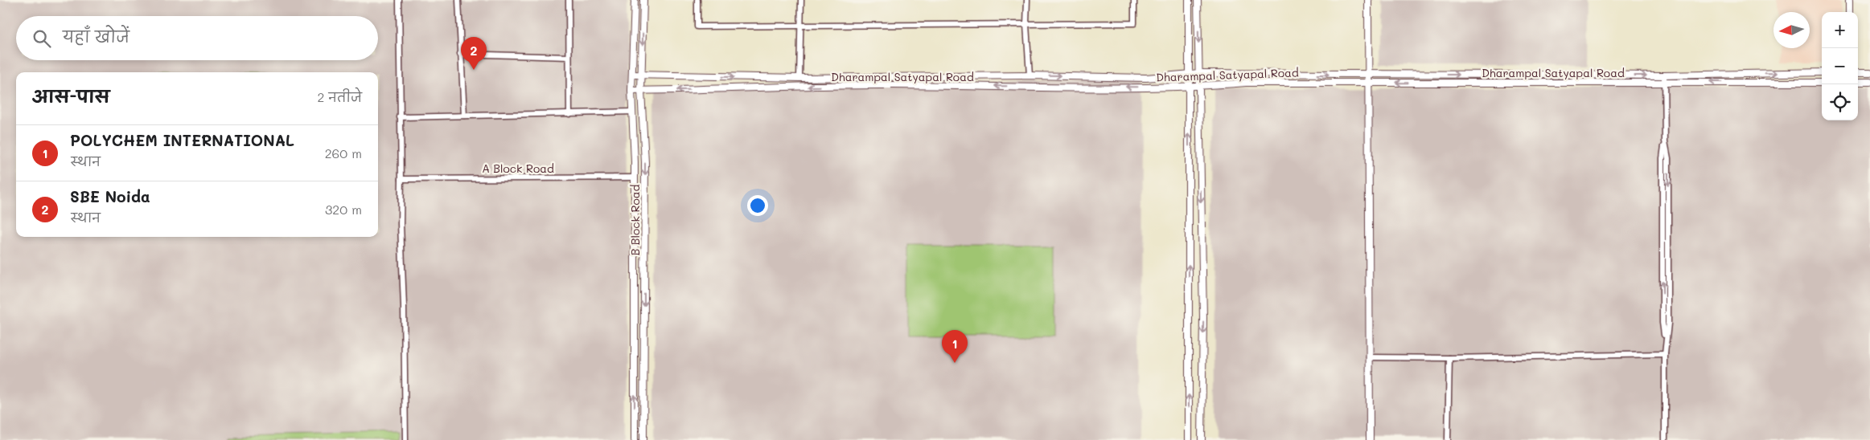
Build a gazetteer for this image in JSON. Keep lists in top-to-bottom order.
{
  "streets": {
    "street": ["Dharampal Satyapal Road", "A Block Road", "B Block Road"]
  },
  "crossings": [
    ["Dharampal Satyapal Road", "B Block Road"],
    ["A Block Road", "B Block Road"]
  ],
  "north": "left",
  "page": {
    "map_buttons": ["+", "−"],
    "search": "यहाँ खोजें",
    "pins": ["2", "1"],
    "heading": ["आस-पास", "2 नतीजे"],
    "list": [
      {
        "mark": "1",
        "name": "POLYCHEM INTERNATIONAL",
        "note": "स्थान",
        "value": "260 m"
      },
      {
        "mark": "2",
        "name": "SBE Noida",
        "note": "स्थान",
        "value": "320 m"
      }
    ]
  }
}
